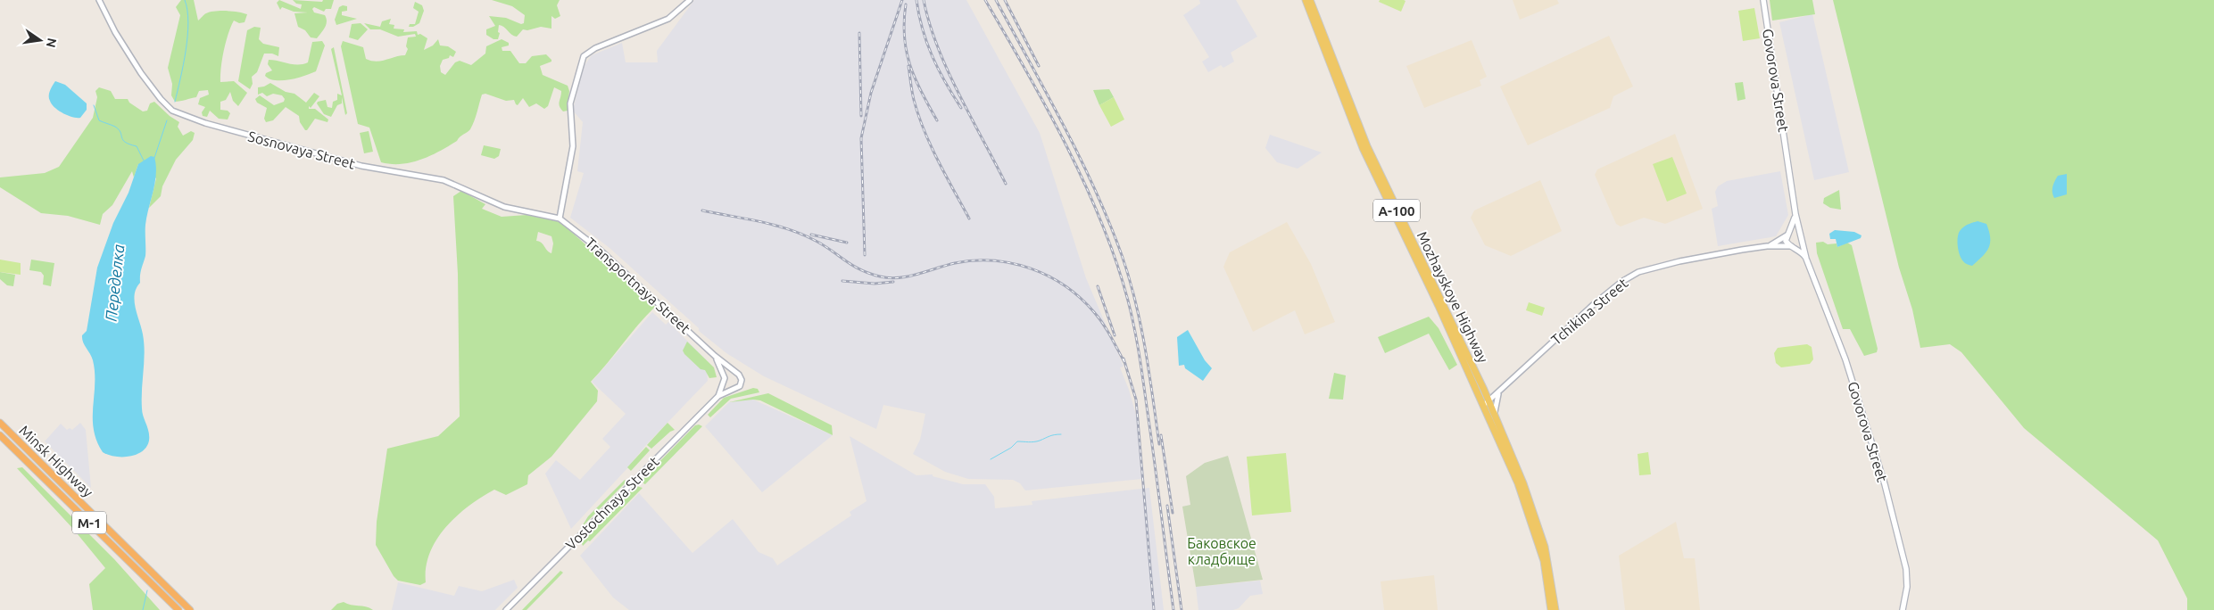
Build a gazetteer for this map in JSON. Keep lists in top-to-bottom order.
{
  "streets": {
    "highway": ["Minsk Highway", "М-1"],
    "main road": ["Govorova Street", "А-100", "Mozhayskoye Highway"],
    "street": [
      "Sosnovaya Street",
      "Transportnaya Street",
      "Tchikina Street",
      "Vostochnaya Street"
    ]
  },
  "crossings": [
    ["Govorova Street", "Tchikina Street"],
    ["Sosnovaya Street", "Transportnaya Street"],
    ["Transportnaya Street", "Vostochnaya Street"],
    ["Mozhayskoye Highway", "Tchikina Street"]
  ],
  "water": ["Переделка"],
  "parks": ["Баковское кладбище"],
  "north": "right"
}
